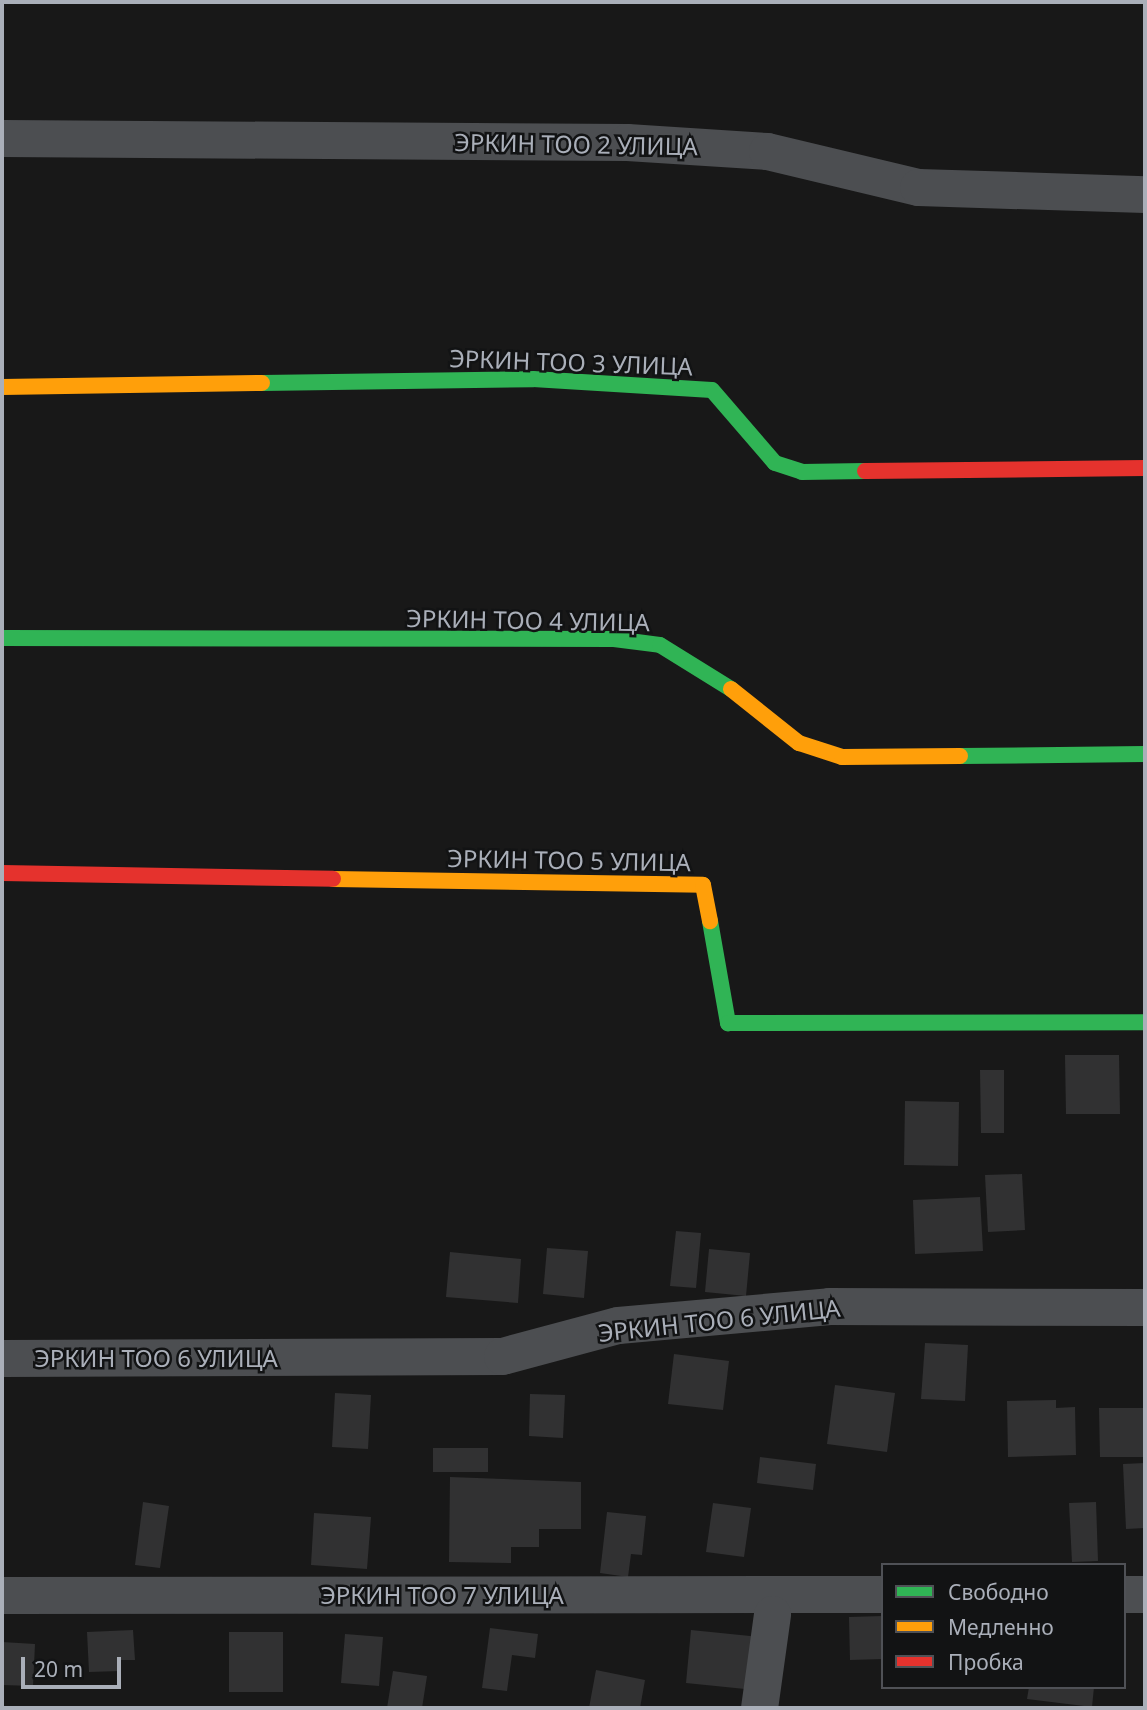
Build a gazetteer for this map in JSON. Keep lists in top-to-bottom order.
{
  "streets": {
    "street": [
      "ЭРКИН ТОО 2 УЛИЦА",
      "ЭРКИН ТОО 3 УЛИЦА",
      "ЭРКИН ТОО 4 УЛИЦА",
      "ЭРКИН ТОО 5 УЛИЦА",
      "ЭРКИН ТОО 6 УЛИЦА",
      "ЭРКИН ТОО 7 УЛИЦА"
    ]
  },
  "legend": ["Свободно", "Медленно", "Пробка"],
  "scale_bar": "20 m"
}
